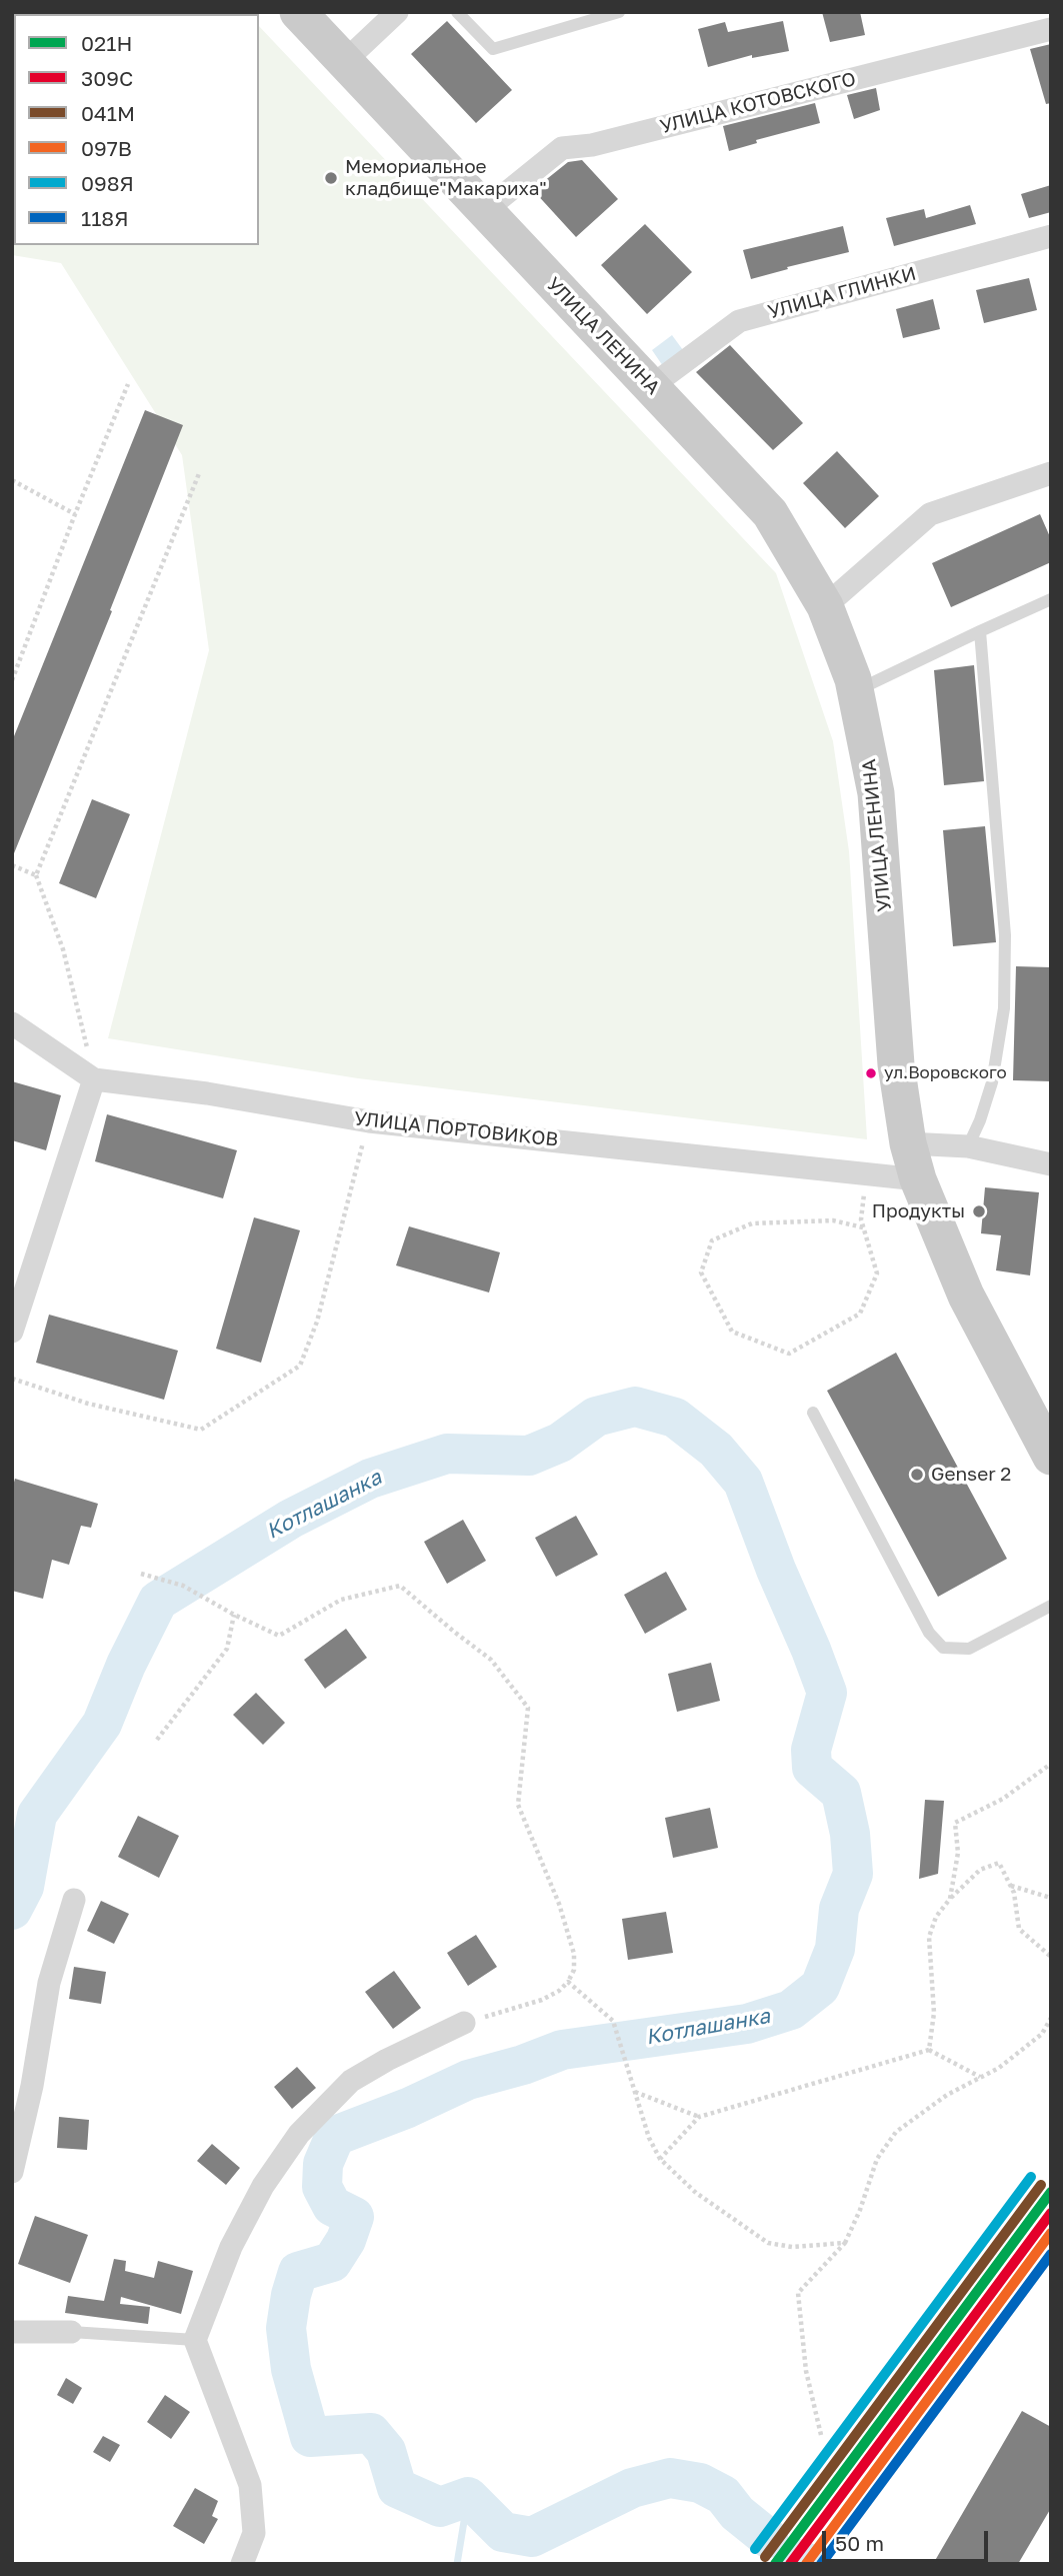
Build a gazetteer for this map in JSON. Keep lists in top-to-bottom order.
{
  "streets": {
    "main road": ["УЛИЦА ЛЕНИНА"],
    "street": ["УЛИЦА КОТОВСКОГО", "УЛИЦА ГЛИНКИ", "УЛИЦА ПОРТОВИКОВ"]
  },
  "crossings": [
    ["УЛИЦА КОТОВСКОГО", "УЛИЦА ЛЕНИНА"],
    ["УЛИЦА ГЛИНКИ", "УЛИЦА ЛЕНИНА"],
    ["УЛИЦА ЛЕНИНА", "УЛИЦА ПОРТОВИКОВ"]
  ],
  "water": ["Котлашанка"],
  "places": [
    "Мемориальное кладбище\"Макариха\"",
    "ул.Воровского",
    "Продукты",
    "Genser 2"
  ],
  "lines": [
    "transit line 098Я",
    "transit line 041М",
    "transit line 021Н",
    "transit line 309С",
    "transit line 097В",
    "transit line 118Я"
  ],
  "legend": [
    "021Н",
    "309С",
    "041М",
    "097В",
    "098Я",
    "118Я"
  ],
  "scale_bar": "50 m"
}
